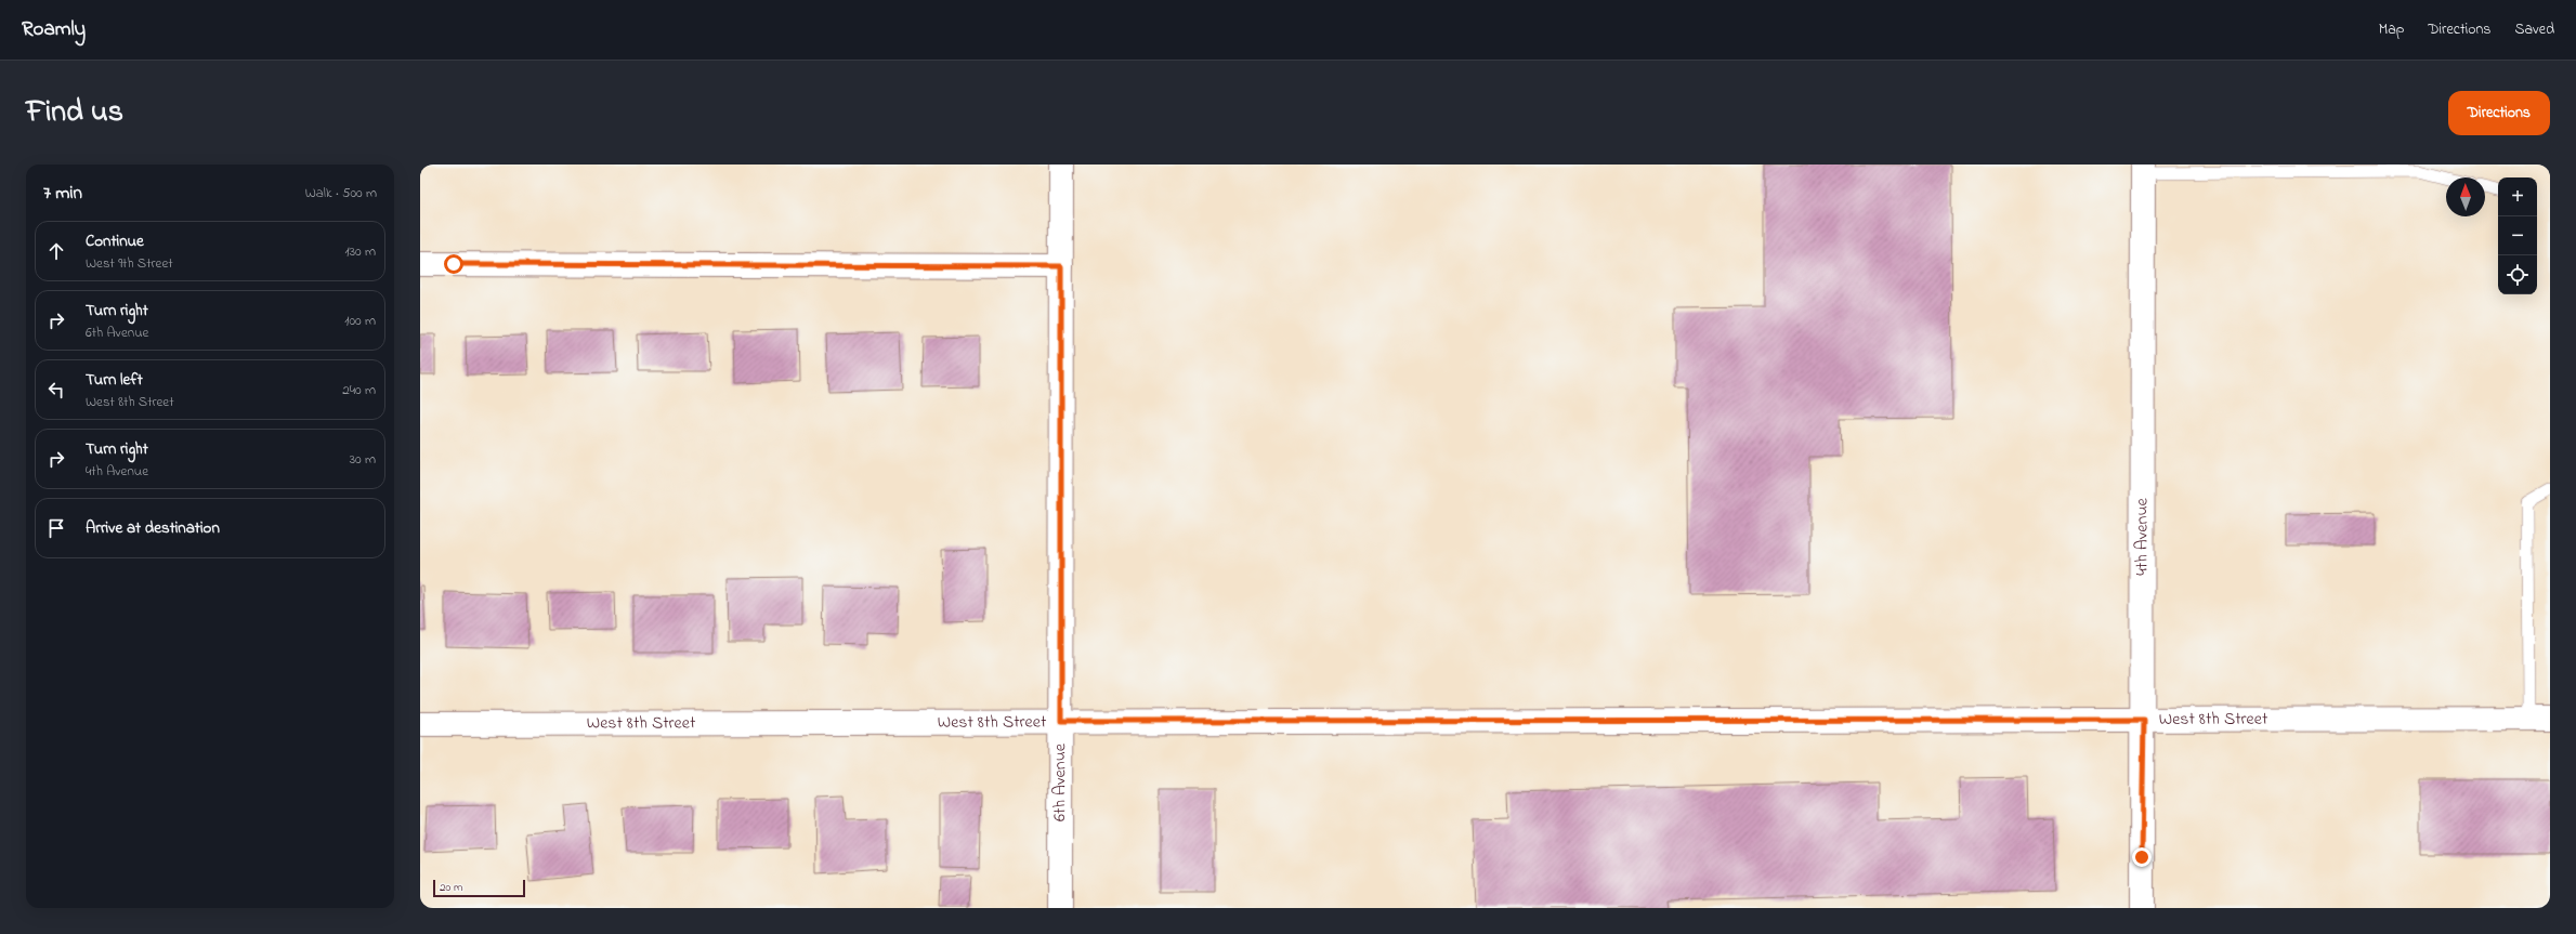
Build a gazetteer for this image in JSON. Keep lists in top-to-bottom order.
{
  "streets": {
    "street": ["4th Avenue", "West 8th Street", "6th Avenue"]
  },
  "crossings": [
    ["4th Avenue", "West 8th Street"],
    ["West 8th Street", "6th Avenue"]
  ],
  "scale_bar": "20 m",
  "north": "top",
  "page": {
    "header": "Roamly",
    "nav": ["Map", "Directions", "Saved"],
    "title": "Find us",
    "buttons": "Directions",
    "heading": ["7 min", "Walk · 500 m"],
    "map_buttons": ["+", "−"],
    "list": [
      ["Continue", "West 9th Street", "130 m"],
      ["Turn right", "6th Avenue", "100 m"],
      ["Turn left", "West 8th Street", "240 m"],
      ["Turn right", "4th Avenue", "30 m"],
      "Arrive at destination"
    ],
    "scale": "20 m"
  }
}
